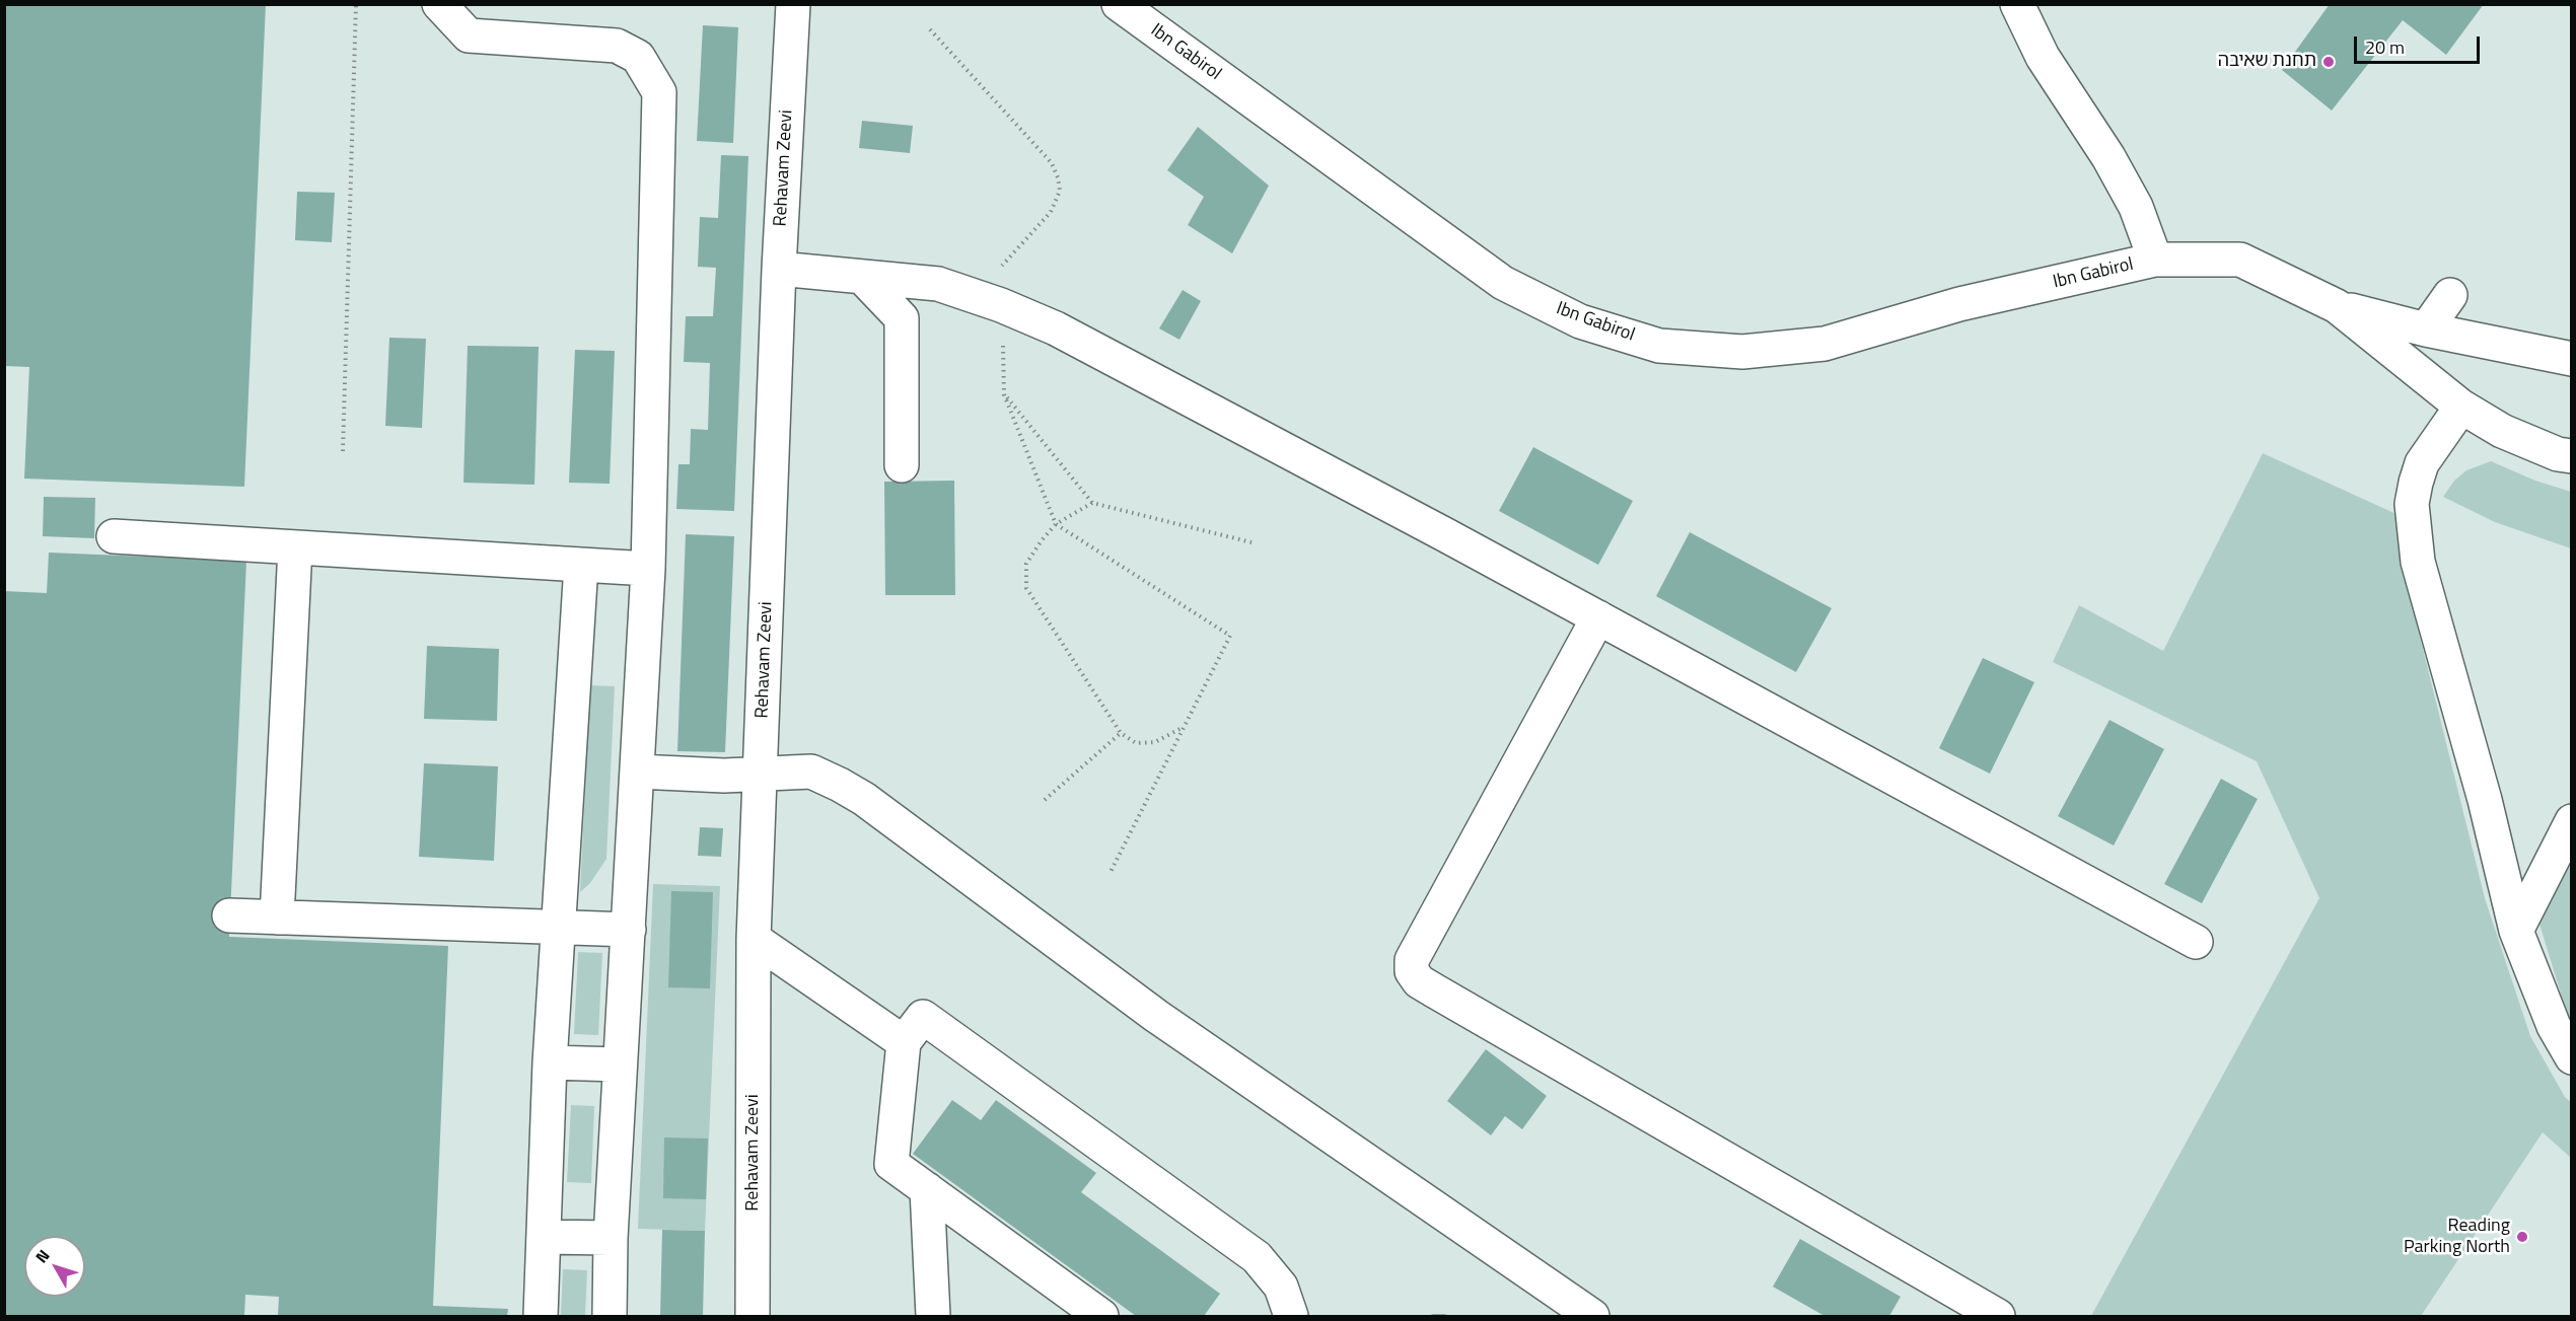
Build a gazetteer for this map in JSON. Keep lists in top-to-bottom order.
{
  "streets": {
    "street": ["Ibn Gabirol", "Rehavam Zeevi"]
  },
  "places": ["תחנת שאיבה", "Reading Parking North"],
  "scale_bar": "20 m",
  "north": "top left"
}
